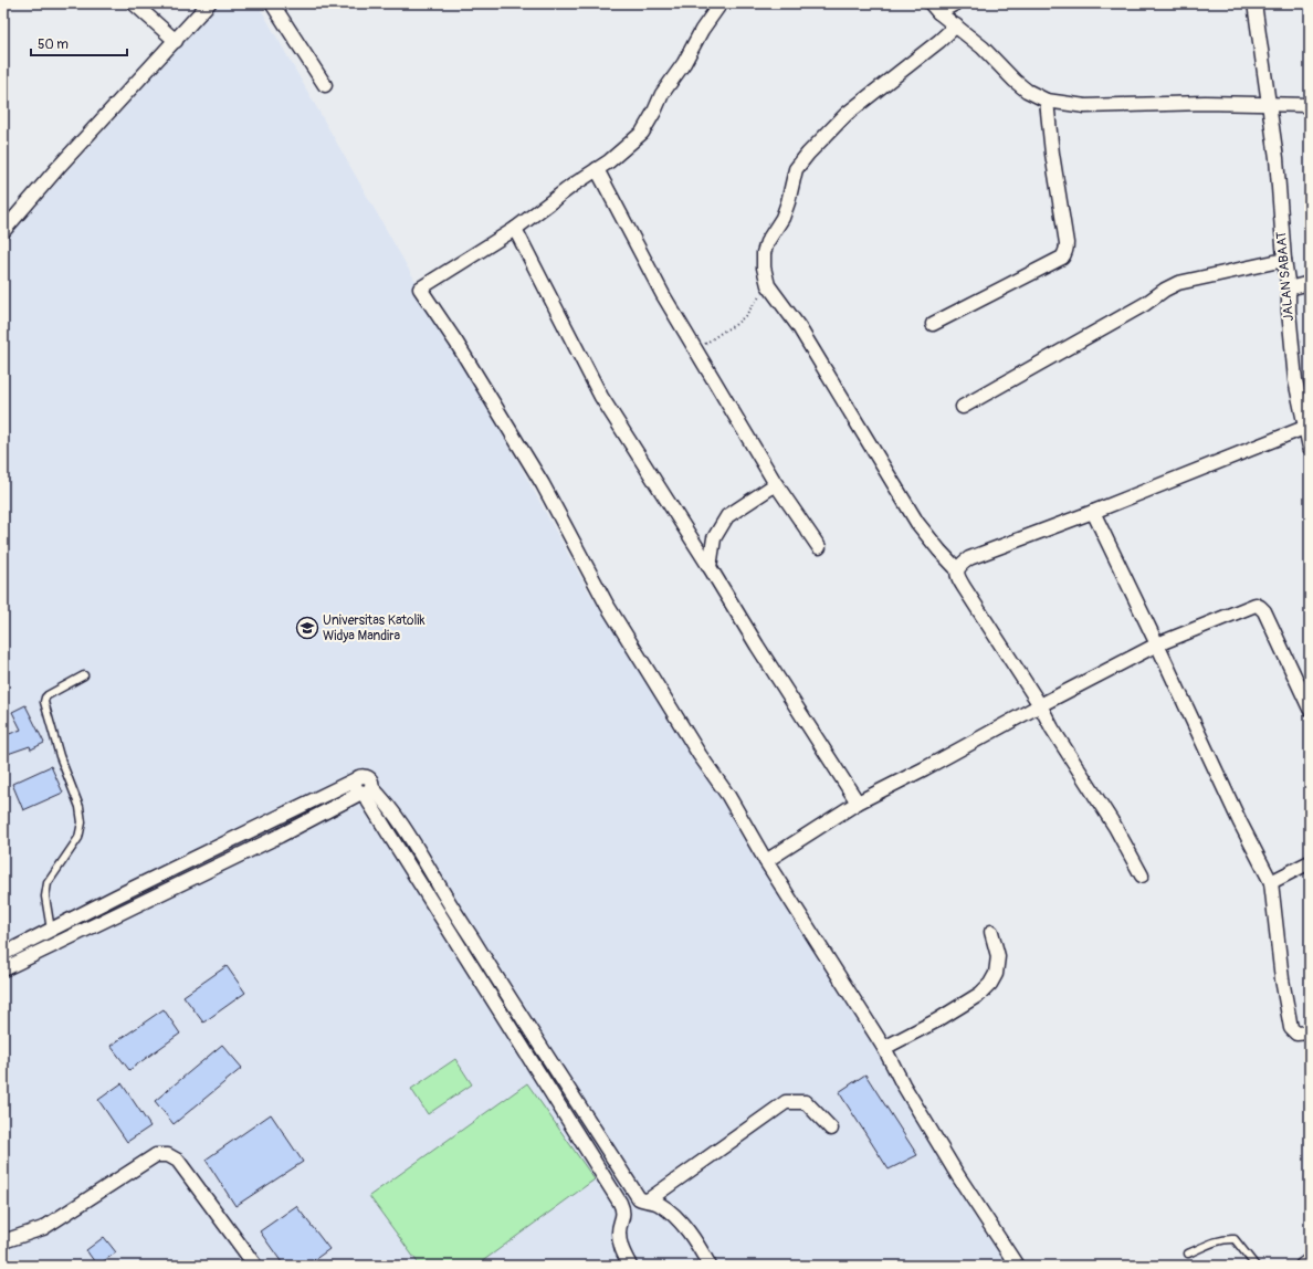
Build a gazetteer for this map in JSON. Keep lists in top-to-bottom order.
{
  "streets": {
    "street": ["JALAN SABAAT"]
  },
  "places": {
    "school or university": ["Universitas Katolik Widya Mandira"]
  },
  "scale_bar": "50 m"
}
